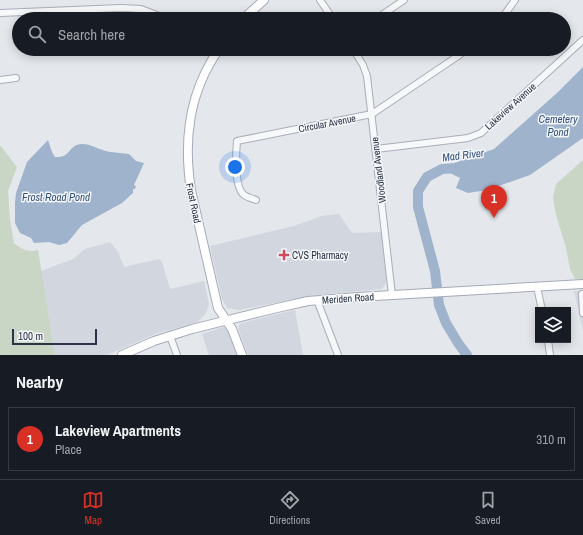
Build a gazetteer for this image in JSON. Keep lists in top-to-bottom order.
{
  "streets": {
    "main road": ["Frost Road", "Meriden Road"],
    "street": ["Lakeview Avenue", "Circular Avenue", "Woodland Avenue"]
  },
  "crossings": [
    ["Lakeview Avenue", "Woodland Avenue"],
    ["Circular Avenue", "Woodland Avenue"],
    ["Woodland Avenue", "Meriden Road"],
    ["Frost Road", "Meriden Road"]
  ],
  "water": ["Cemetery Pond", "Mad River", "Frost Road Pond"],
  "places": {
    "health": ["CVS Pharmacy"]
  },
  "scale_bar": "100 m",
  "page": {
    "search": "Search here",
    "pins": "1",
    "scale": "100 m",
    "heading": "Nearby",
    "list": [
      {
        "mark": "1",
        "name": "Lakeview Apartments",
        "note": "Place",
        "value": "310 m"
      }
    ],
    "nav": ["Map", "Directions", "Saved"]
  }
}
